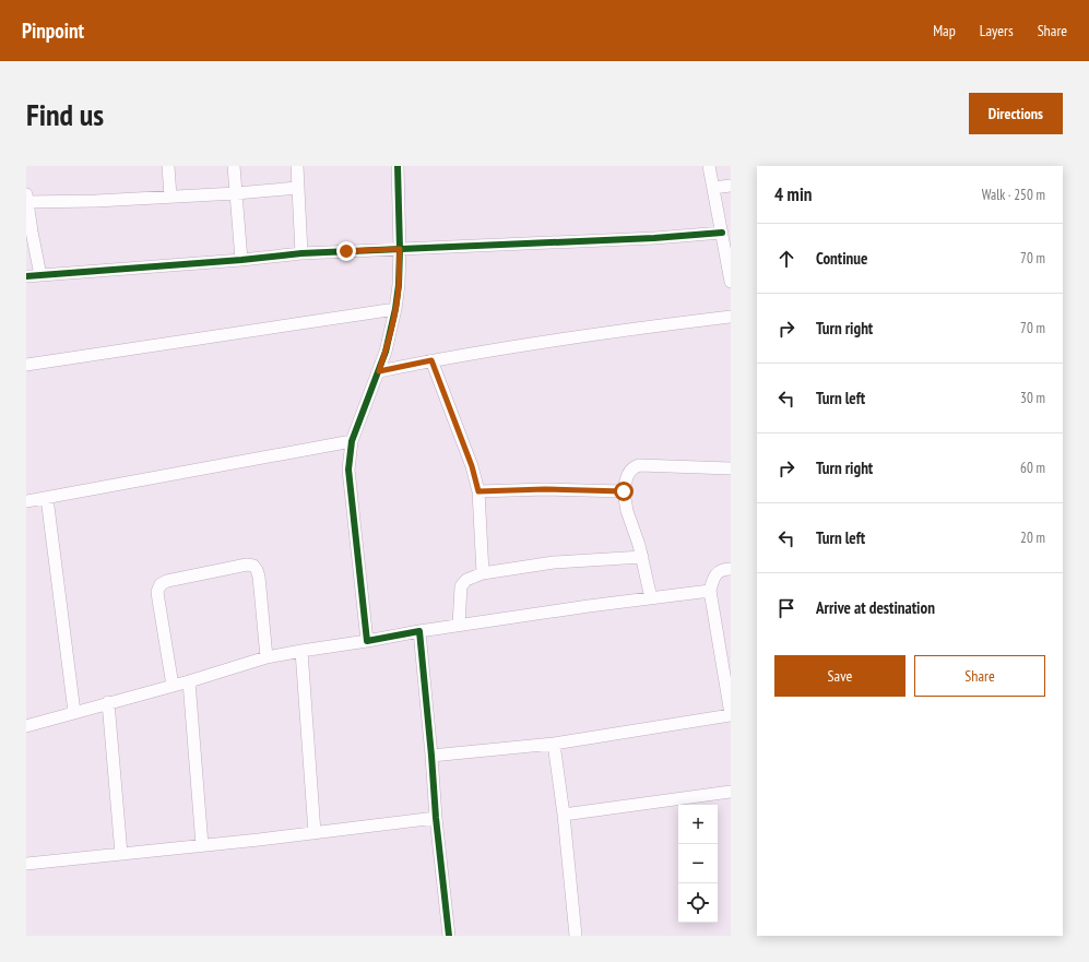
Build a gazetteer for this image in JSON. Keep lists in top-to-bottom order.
{
  "page": {
    "header": "Pinpoint",
    "nav": ["Map", "Layers", "Share"],
    "buttons": [
      "Directions",
      ["Save", "Share"]
    ],
    "title": "Find us",
    "heading": ["4 min", "Walk · 250 m"],
    "list": [
      ["Continue", "70 m"],
      ["Turn right", "70 m"],
      ["Turn left", "30 m"],
      ["Turn right", "60 m"],
      ["Turn left", "20 m"],
      "Arrive at destination"
    ],
    "map_buttons": ["+", "−"]
  }
}
